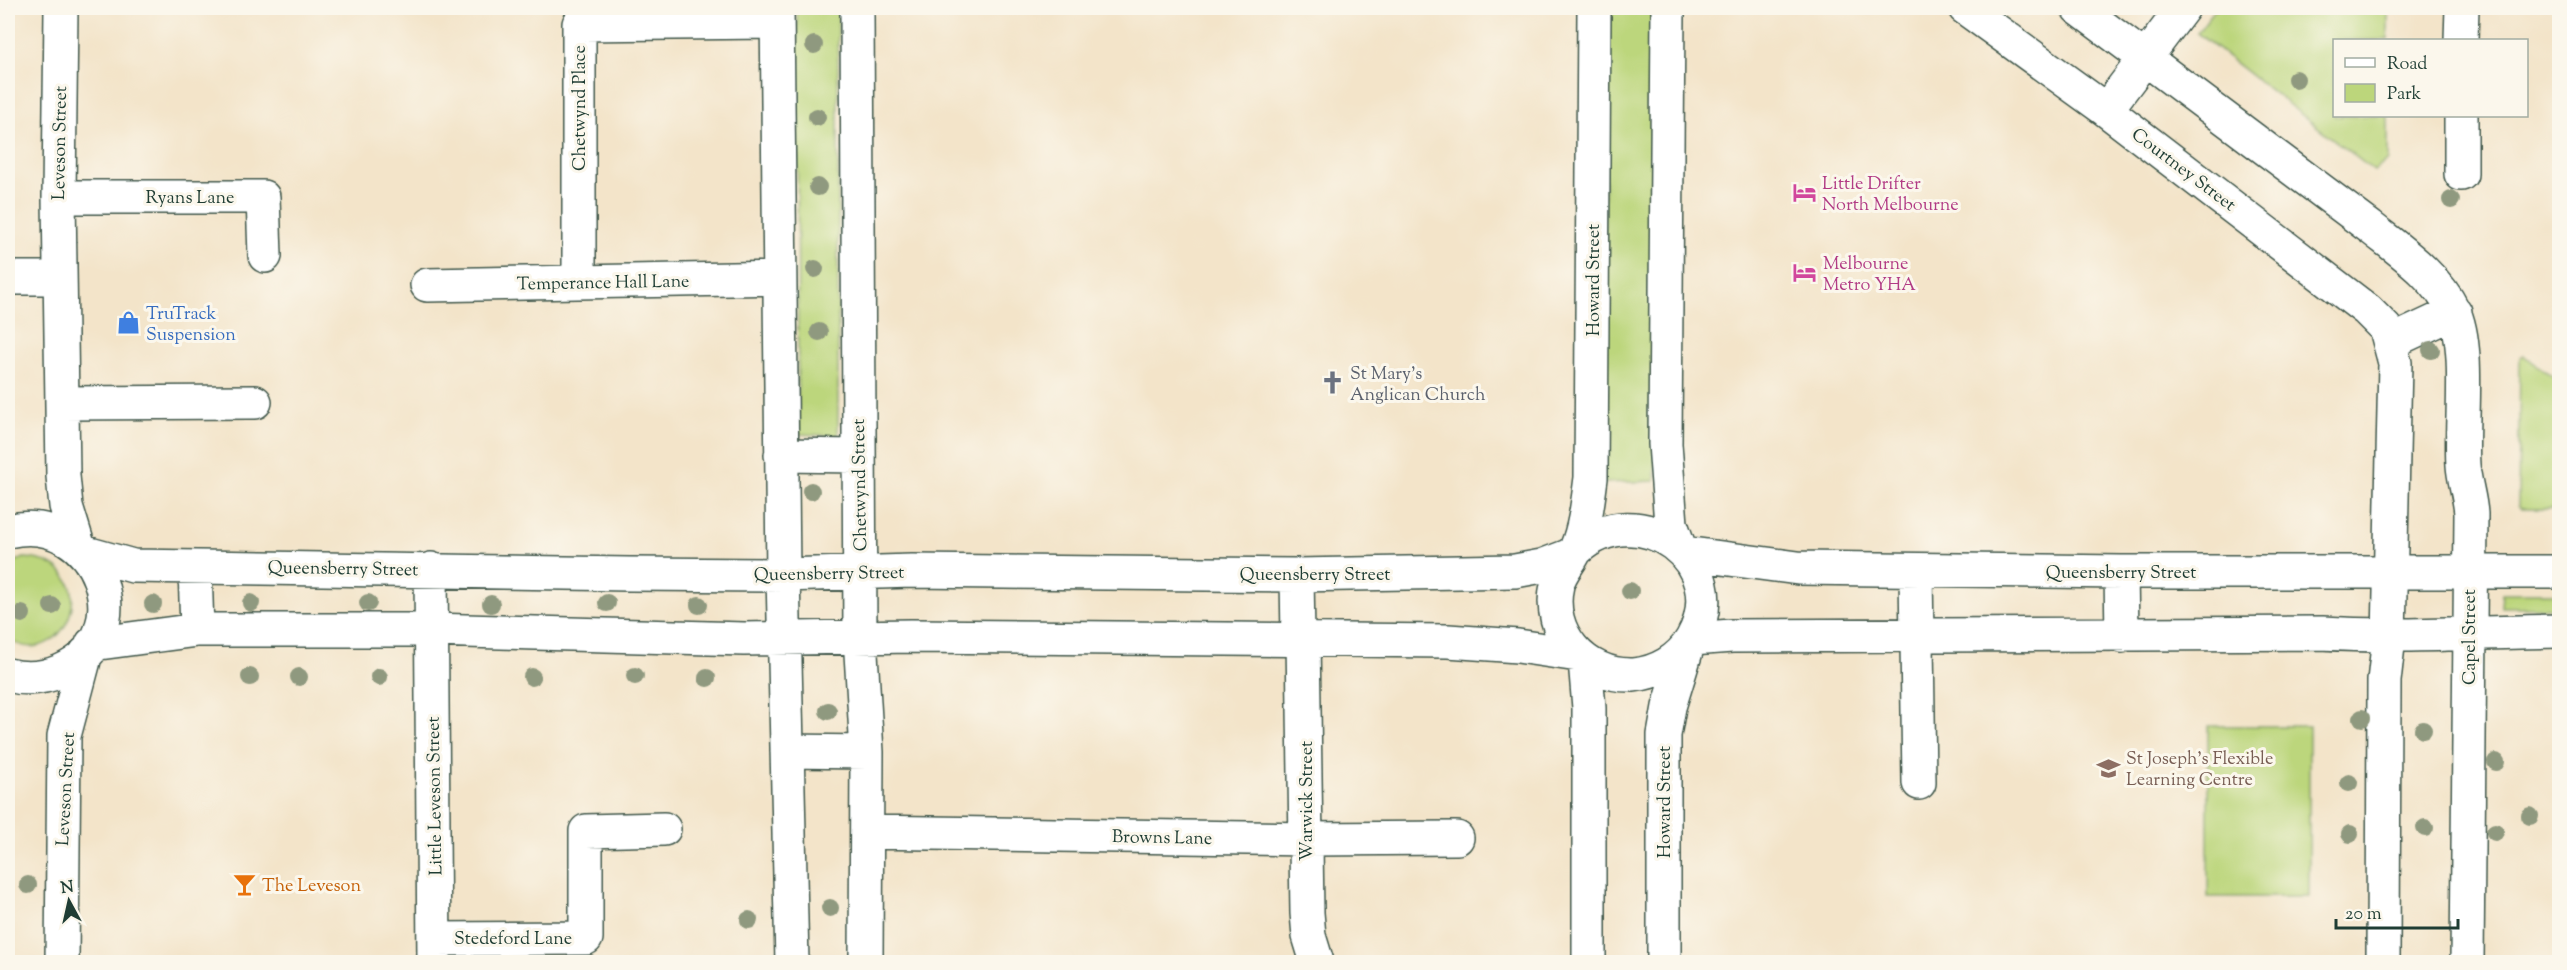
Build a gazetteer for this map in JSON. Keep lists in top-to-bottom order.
{
  "streets": {
    "street": [
      "Chetwynd Place",
      "Leveson Street",
      "Courtney Street",
      "Ryans Lane",
      "Howard Street",
      "Temperance Hall Lane",
      "Chetwynd Street",
      "Queensberry Street",
      "Capel Street",
      "Little Leveson Street",
      "Warwick Street",
      "Browns Lane",
      "Stedeford Lane"
    ]
  },
  "crossings": [
    ["Chetwynd Place", "Temperance Hall Lane"],
    ["Leveson Street", "Ryans Lane"],
    ["Leveson Street", "Queensberry Street"],
    ["Howard Street", "Queensberry Street"],
    ["Chetwynd Street", "Queensberry Street"],
    ["Chetwynd Street", "Browns Lane"],
    ["Queensberry Street", "Capel Street"],
    ["Queensberry Street", "Little Leveson Street"],
    ["Queensberry Street", "Warwick Street"],
    ["Little Leveson Street", "Stedeford Lane"],
    ["Warwick Street", "Browns Lane"]
  ],
  "places": {
    "hotel": ["Little Drifter North Melbourne", "Melbourne Metro YHA"],
    "shop": ["TruTrack Suspension"],
    "church": ["St Mary's Anglican Church"],
    "school or university": ["St Joseph's Flexible Learning Centre"],
    "bar": ["The Leveson"]
  },
  "legend": ["Road", "Park"],
  "scale_bar": "20 m",
  "north": "top"
}
